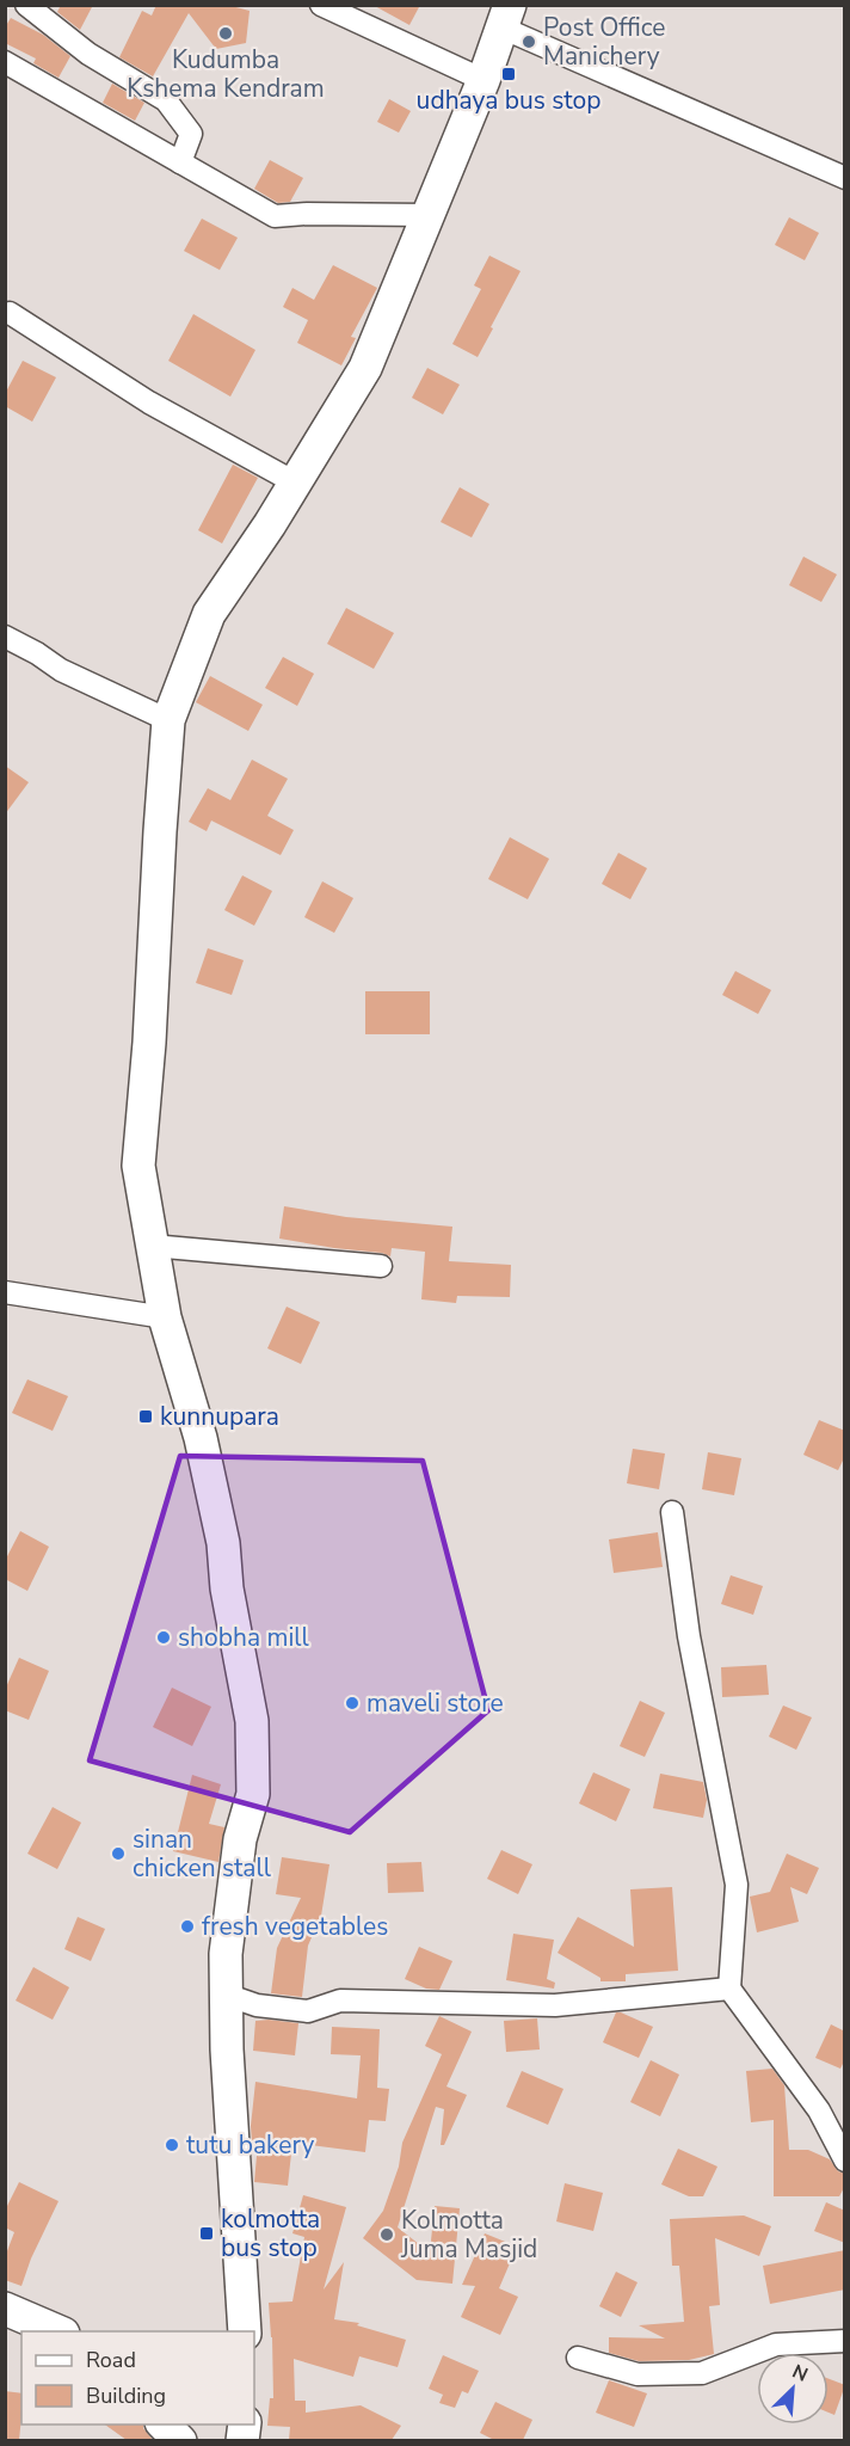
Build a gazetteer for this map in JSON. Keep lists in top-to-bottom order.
{
  "places": {
    "other": [
      "Kudumba Kshema Kendram",
      "Post Office Manichery",
      "shobha mill",
      "maveli store",
      "sinan chicken stall",
      "fresh vegetables",
      "tutu bakery",
      "Kolmotta Juma Masjid"
    ],
    "transit": ["udhaya bus stop", "kunnupara", "kolmotta bus stop"]
  },
  "legend": ["Road", "Building"],
  "north": "top right"
}
